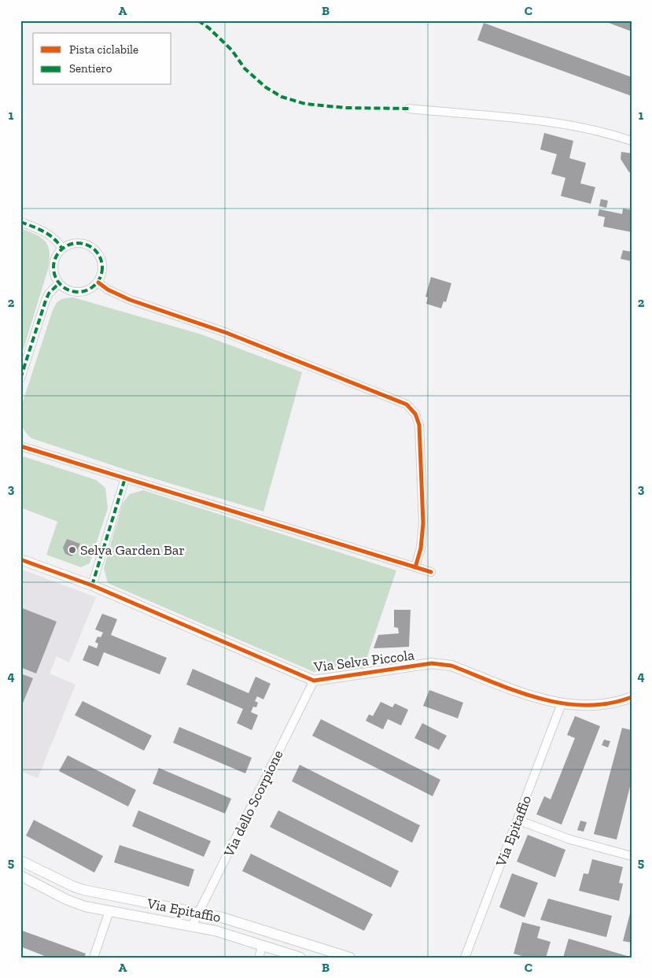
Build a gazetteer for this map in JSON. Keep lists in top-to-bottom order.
{
  "streets": {
    "street": ["Via Selva Piccola", "Via dello Scorpione", "Via Epitaffio"]
  },
  "crossings": [
    ["Via Selva Piccola", "Via dello Scorpione"],
    ["Via Selva Piccola", "Via Epitaffio"],
    ["Via dello Scorpione", "Via Epitaffio"]
  ],
  "places": ["Selva Garden Bar"],
  "legend": ["Pista ciclabile", "Sentiero"],
  "grid": {
    "columns": ["A", "B", "C"],
    "rows": [
      "1",
      "2",
      "3",
      "4",
      "5"
    ]
  }
}
